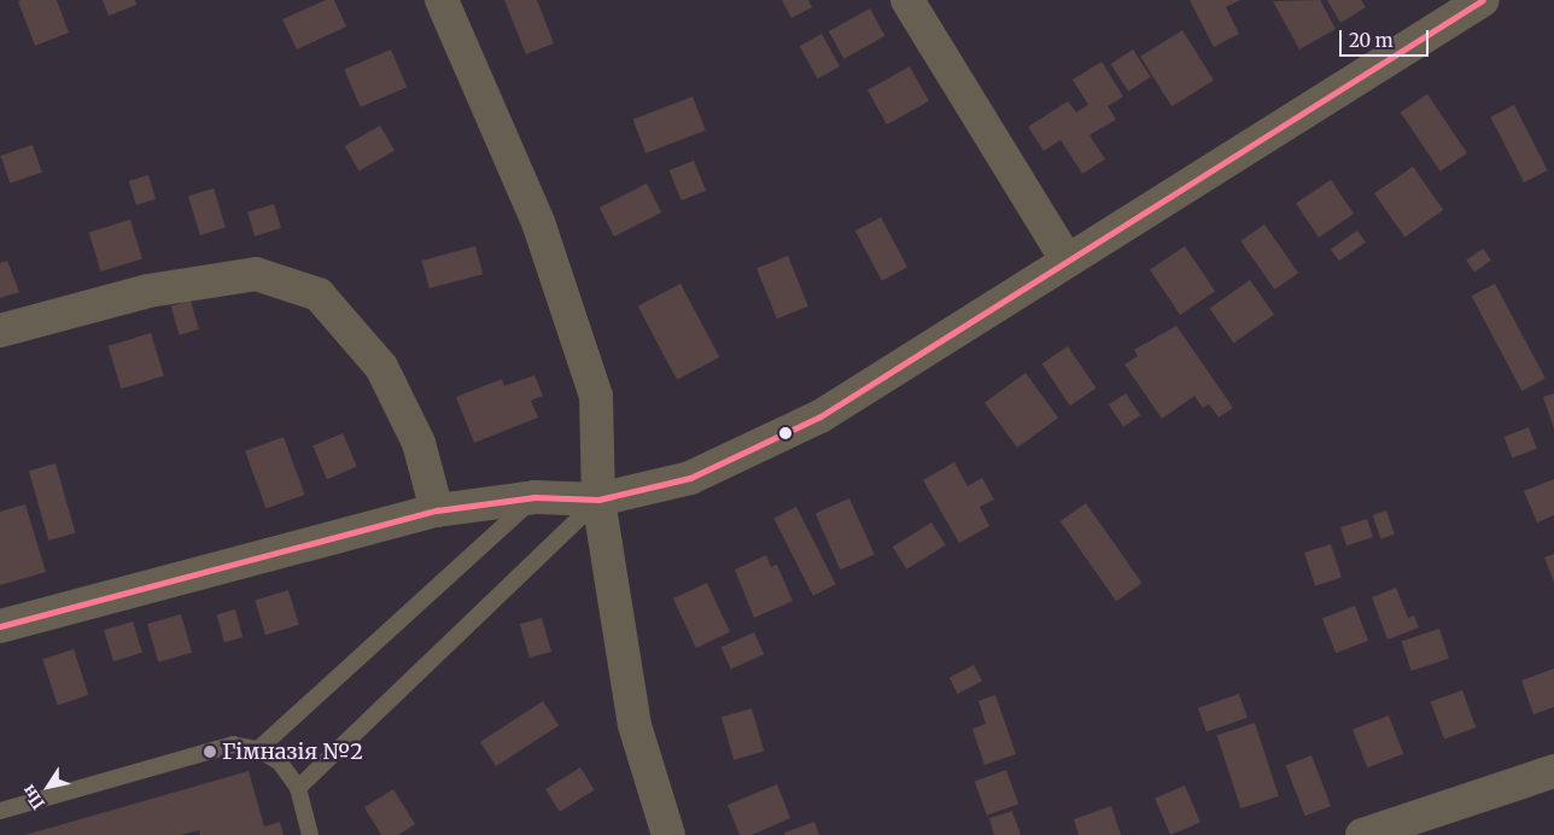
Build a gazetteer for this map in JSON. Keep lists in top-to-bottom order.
{
  "places": ["Гімназія №2"],
  "scale_bar": "20 m",
  "north": "bottom left"
}
